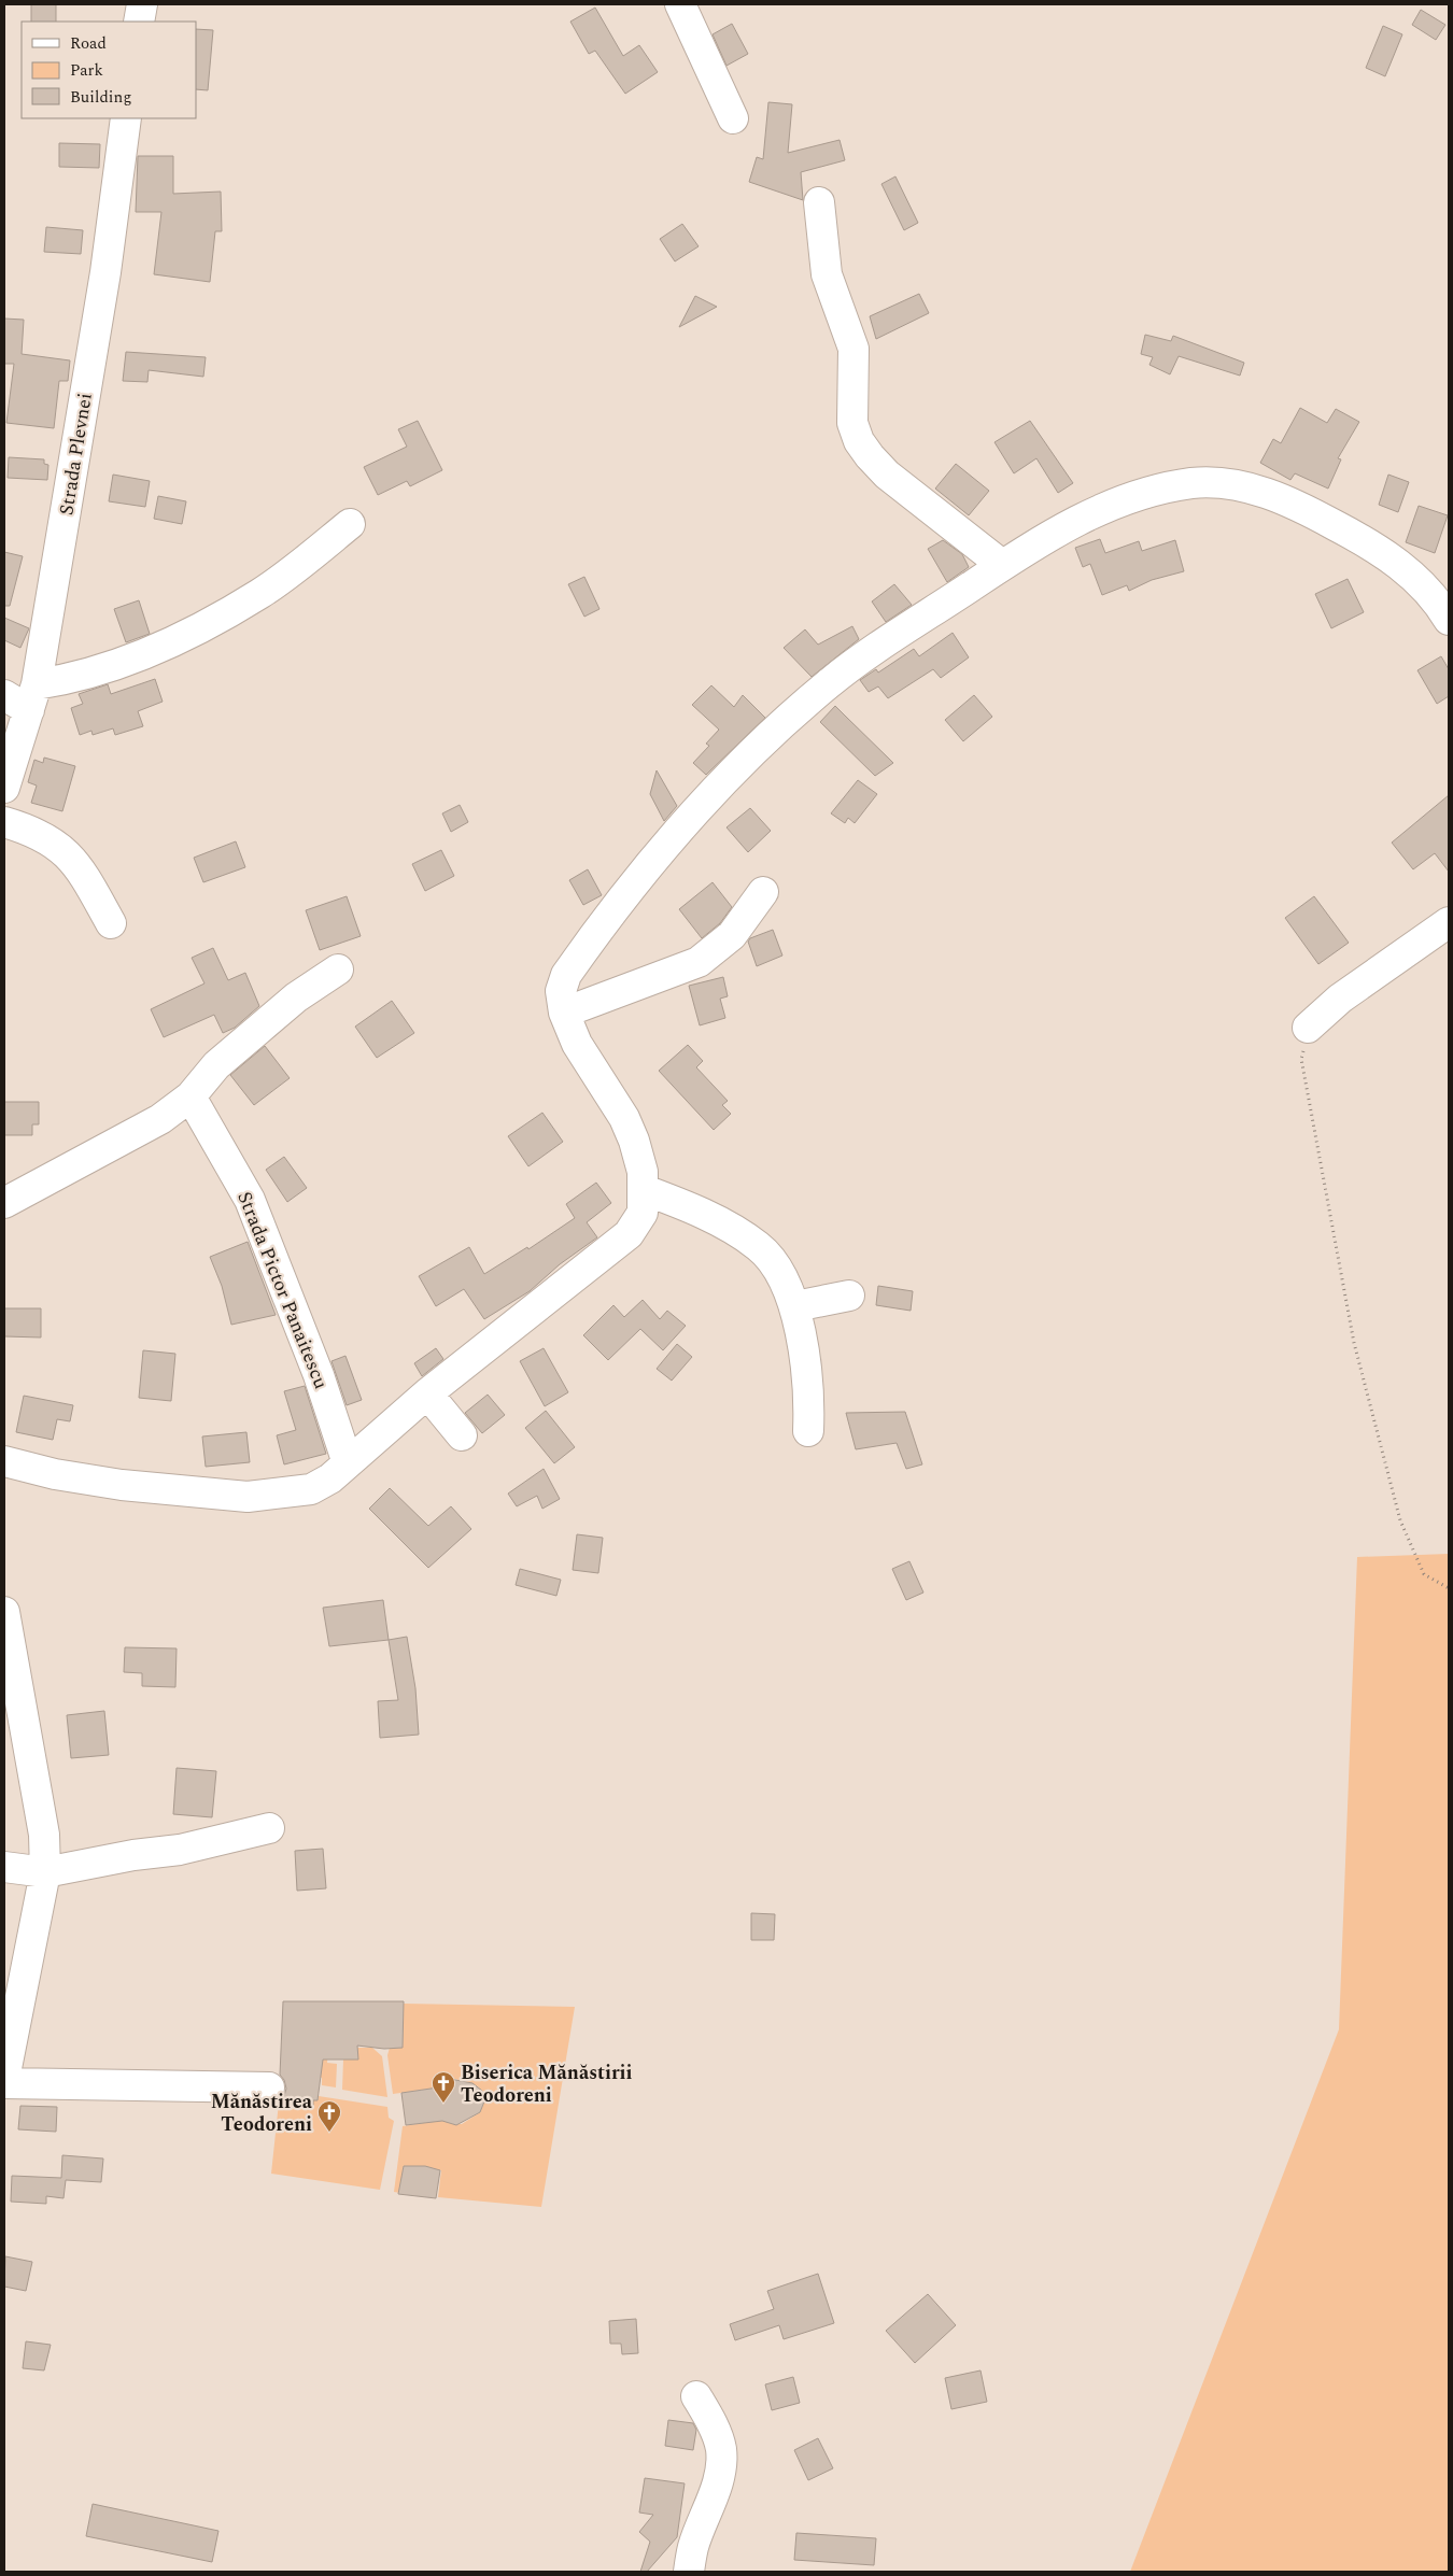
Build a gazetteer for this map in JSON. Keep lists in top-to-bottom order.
{
  "streets": {
    "street": ["Strada Plevnei", "Strada Pictor Panaitescu"]
  },
  "places": {
    "church": ["Biserica Mănăstirii Teodoreni", "Mănăstirea Teodoreni"]
  },
  "legend": ["Road", "Park", "Building"]
}
